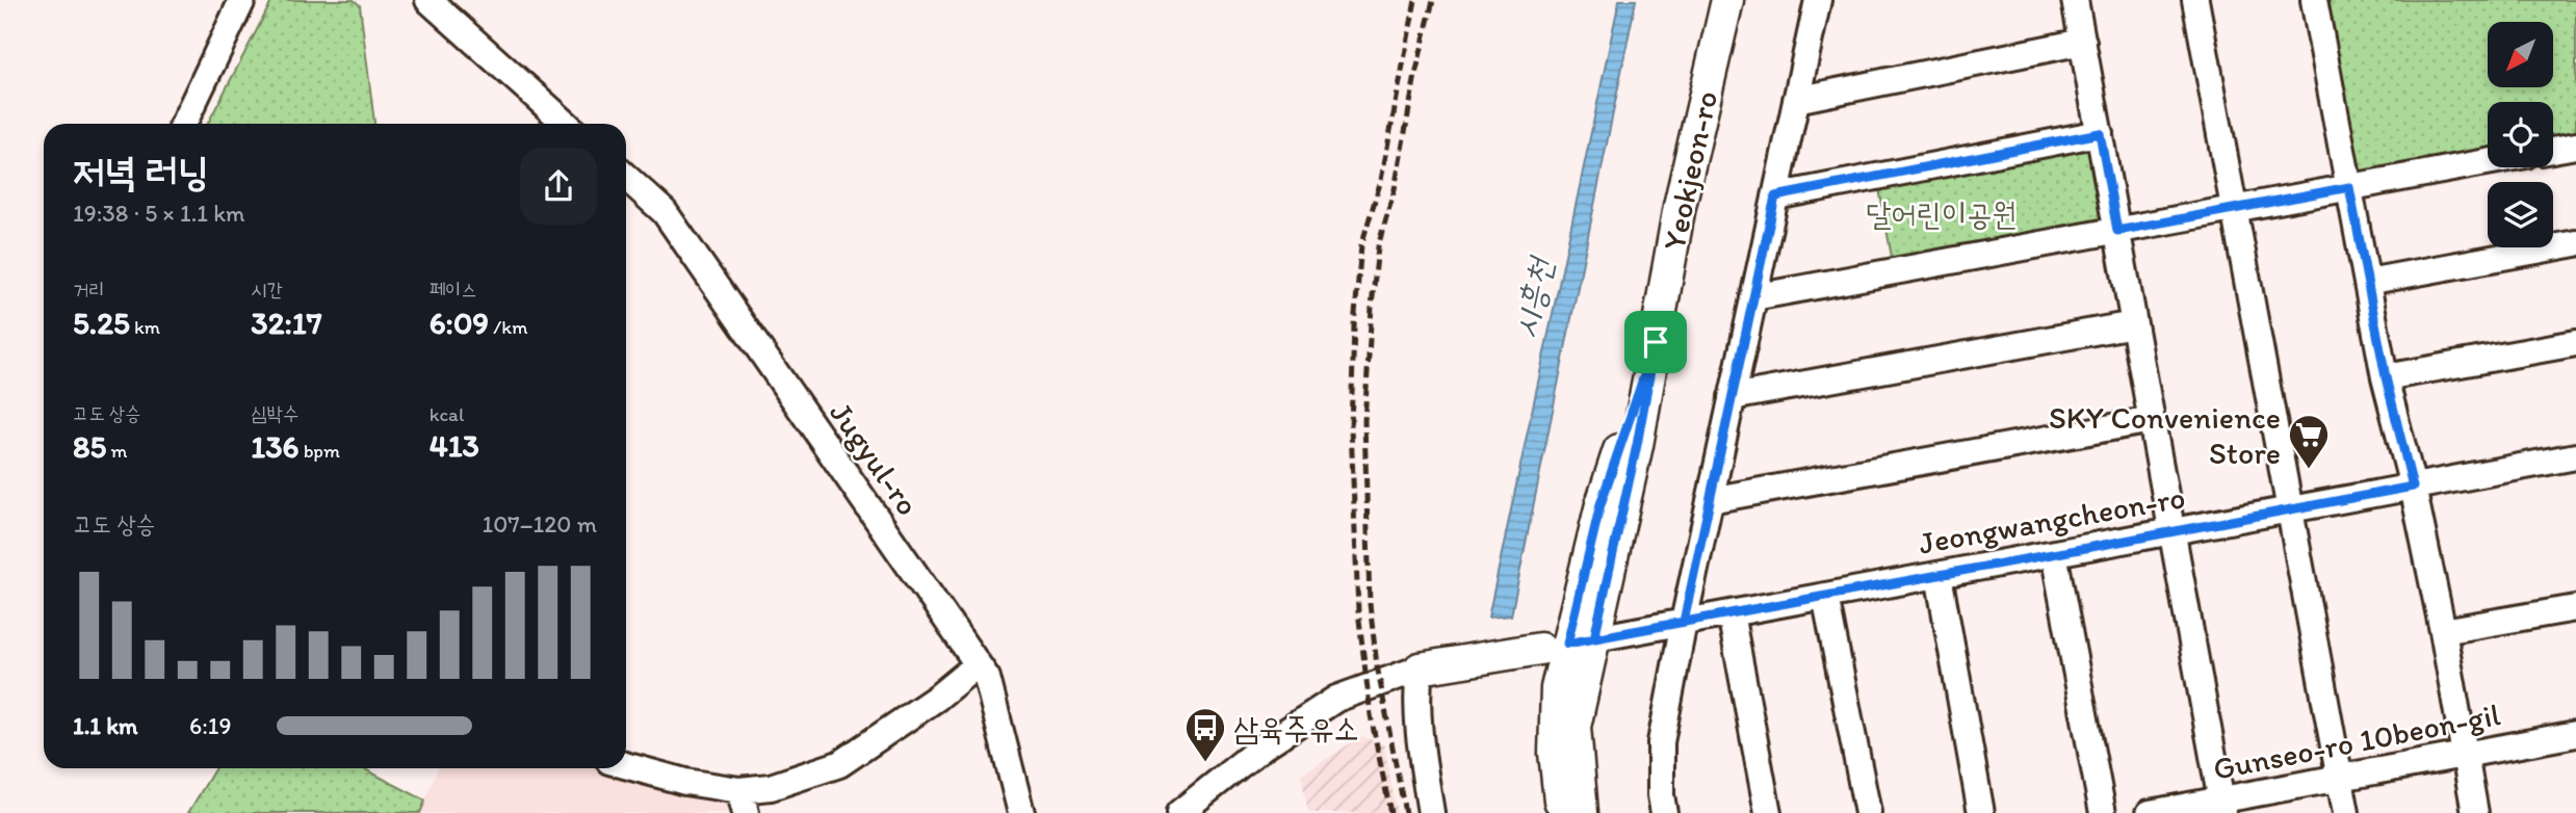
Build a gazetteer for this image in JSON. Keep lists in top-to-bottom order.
{
  "streets": {
    "main road": ["Yeokjeon-ro"],
    "street": ["Jugyul-ro", "Jeongwangcheon-ro", "Gunseo-ro 10beon-gil"]
  },
  "crossings": [
    ["Yeokjeon-ro", "Jeongwangcheon-ro"]
  ],
  "water": ["시흥천"],
  "parks": ["달어린이공원"],
  "places": {
    "supermarket": ["SKY Convenience Store"],
    "bus stop": ["삼육주유소"]
  },
  "north": "bottom left",
  "page": {
    "heading": ["저녁 러닝", "19:38 · 5 × 1.1 km"],
    "stats": [
      ["거리", "5.25 km"],
      ["시간", "32:17"],
      ["페이스", "6:09 /km"],
      ["고도 상승", "85 m"],
      ["심박수", "136 bpm"],
      ["kcal", "413"]
    ],
    "chart": ["고도 상승", "107–120 m"],
    "list": [
      {
        "name": "1.1 km",
        "note": "6:19"
      }
    ]
  }
}
